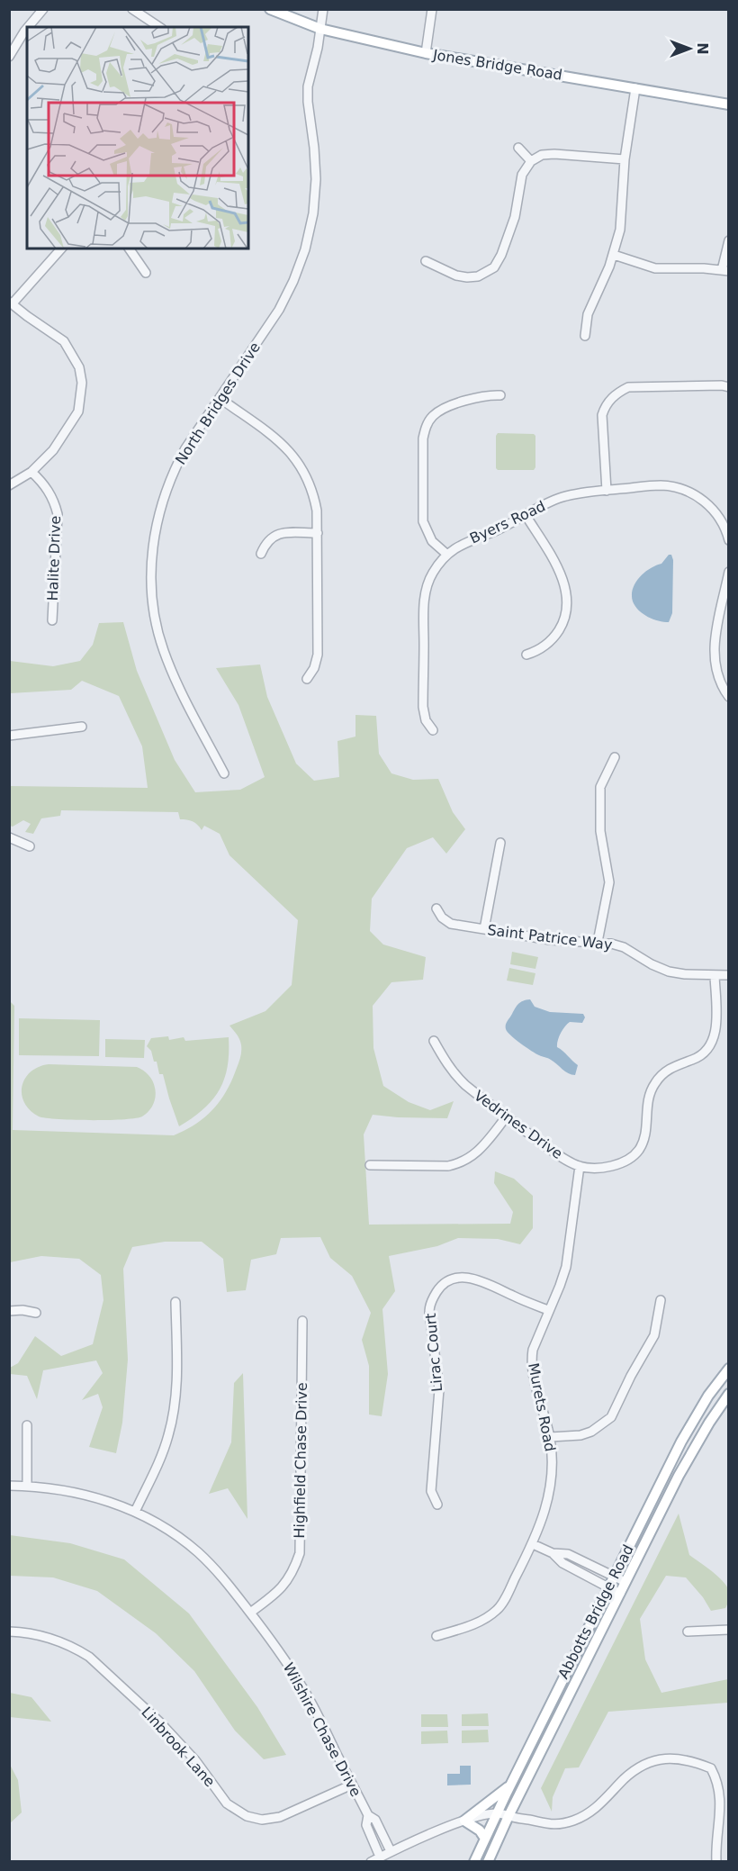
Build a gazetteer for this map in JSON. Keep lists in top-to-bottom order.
{
  "streets": {
    "main road": ["Jones Bridge Road", "Abbotts Bridge Road"],
    "street": [
      "North Bridges Drive",
      "Byers Road",
      "Halite Drive",
      "Saint Patrice Way",
      "Vedrines Drive",
      "Lirac Court",
      "Murets Road",
      "Highfield Chase Drive",
      "Wilshire Chase Drive",
      "Linbrook Lane"
    ]
  },
  "crossings": [
    ["Jones Bridge Road", "North Bridges Drive"],
    ["Saint Patrice Way", "Vedrines Drive"],
    ["Vedrines Drive", "Murets Road"],
    ["Lirac Court", "Murets Road"],
    ["Highfield Chase Drive", "Wilshire Chase Drive"],
    ["Wilshire Chase Drive", "Linbrook Lane"]
  ],
  "north": "right"
}
